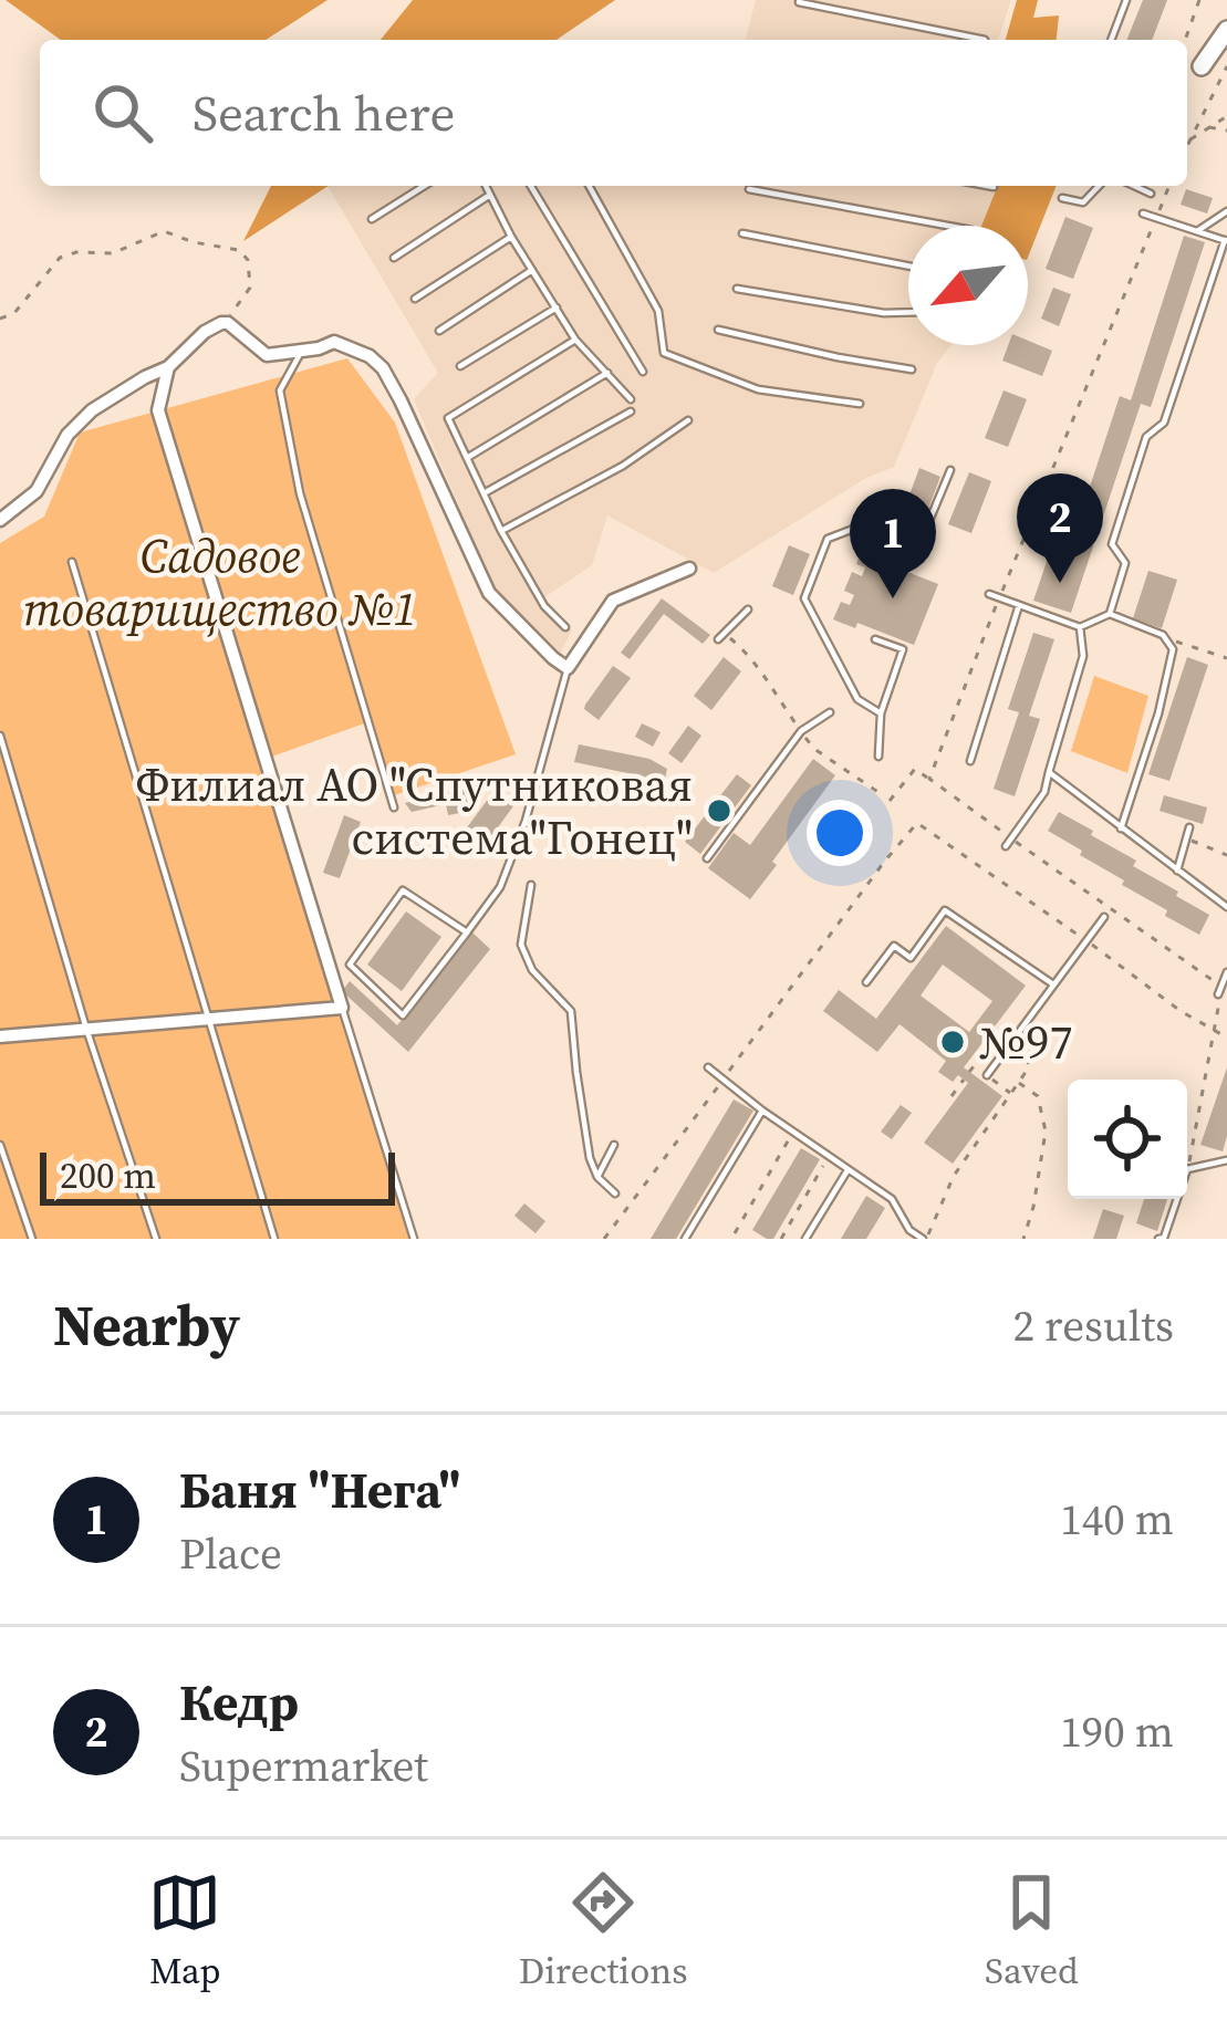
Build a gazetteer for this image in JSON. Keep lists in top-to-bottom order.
{
  "parks": ["Садовое товарищество №1"],
  "places": ["Филиал АО \"Спутниковая система\"Гонец\"", "№97"],
  "scale_bar": "200 m",
  "north": "bottom left",
  "page": {
    "search": "Search here",
    "pins": ["2", "1"],
    "scale": "200 m",
    "heading": ["Nearby", "2 results"],
    "list": [
      {
        "mark": "1",
        "name": "Баня \"Нега\"",
        "note": "Place",
        "value": "140 m"
      },
      {
        "mark": "2",
        "name": "Кедр",
        "note": "Supermarket",
        "value": "190 m"
      }
    ],
    "nav": ["Map", "Directions", "Saved"]
  }
}
